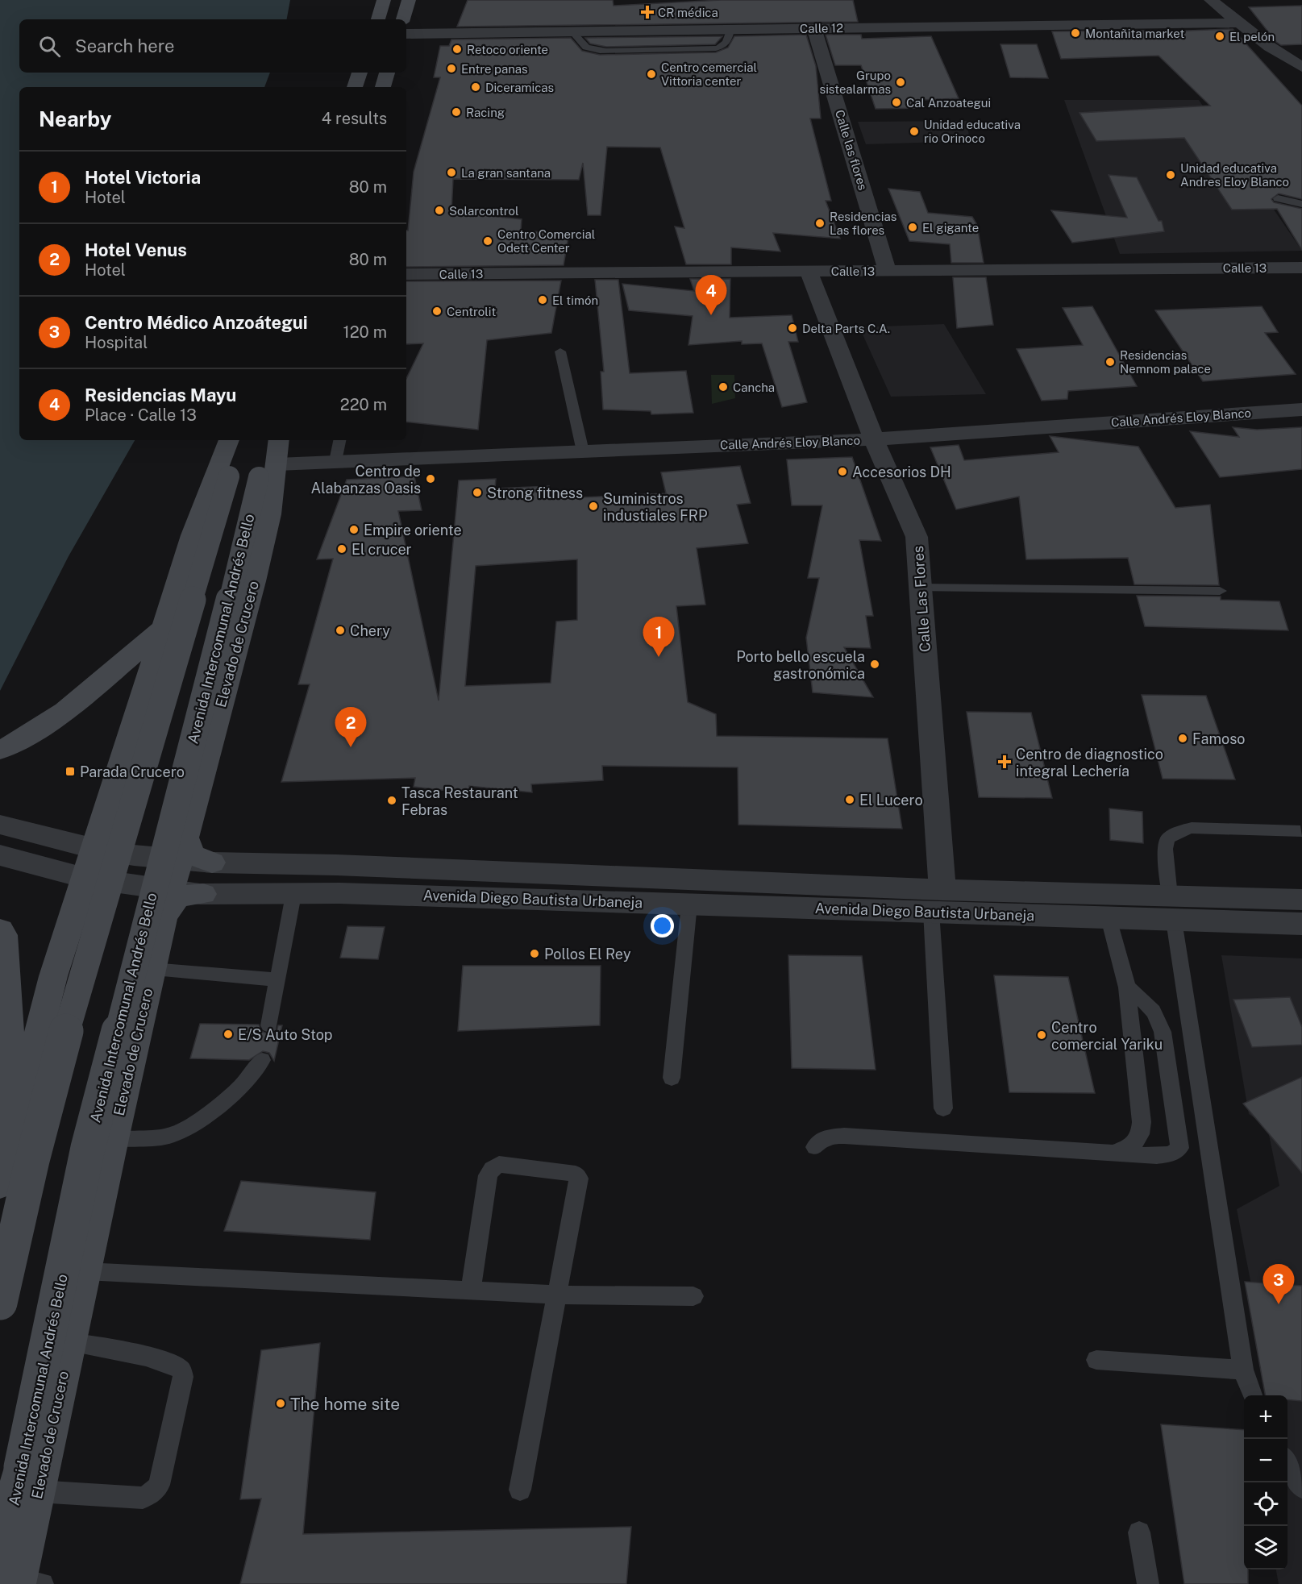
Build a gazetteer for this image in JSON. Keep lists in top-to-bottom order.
{
  "streets": {
    "main road": ["Avenida Intercomunal Andrés Bello", "Elevado de Crucero"],
    "street": [
      "Calle 12",
      "Calle las flores",
      "Calle 13",
      "Calle Andrés Eloy Blanco",
      "Calle Las Flores",
      "Avenida Diego Bautista Urbaneja"
    ]
  },
  "crossings": [
    ["Calle 12", "Calle las flores"],
    ["Calle las flores", "Calle 13"],
    ["Calle 13", "Calle Las Flores"],
    ["Calle Andrés Eloy Blanco", "Calle Las Flores"],
    ["Calle Andrés Eloy Blanco", "Avenida Intercomunal Andrés Bello"],
    ["Calle Andrés Eloy Blanco", "Elevado de Crucero"],
    ["Calle Las Flores", "Avenida Diego Bautista Urbaneja"],
    ["Avenida Intercomunal Andrés Bello", "Elevado de Crucero"],
    ["Elevado de Crucero", "Avenida Diego Bautista Urbaneja"]
  ],
  "places": {
    "health": ["CR médica", "Centro de diagnostico integral Lechería"],
    "other": [
      "Montañita market",
      "El pelón",
      "Retoco oriente",
      "Entre panas",
      "Centro cemercial Vittoria center",
      "Grupo sistealarmas",
      "Diceramicas",
      "Cal Anzoategui",
      "Racing",
      "Unidad educativa rio Orinoco",
      "La gran santana",
      "Unidad educativa Andres Eloy Blanco",
      "Solarcontrol",
      "Residencias Las flores",
      "El gigante",
      "Centro Comercial Odett Center",
      "El timón",
      "Centrolit",
      "Delta Parts C.A.",
      "Residencias Nemnom palace",
      "Cancha",
      "Accesorios DH",
      "Centro de Alabanzas Oasis",
      "Strong fitness",
      "Suministros industiales FRP",
      "Empire oriente",
      "El crucer",
      "Chery",
      "Porto bello escuela gastronómica",
      "Famoso",
      "El Lucero",
      "Tasca Restaurant Febras",
      "Pollos El Rey",
      "E/S Auto Stop",
      "Centro comercial Yariku",
      "The home site"
    ],
    "transit": ["Parada Crucero"]
  },
  "page": {
    "search": "Search here",
    "heading": ["Nearby", "4 results"],
    "list": [
      {
        "mark": "1",
        "name": "Hotel Victoria",
        "note": "Hotel",
        "value": "80 m"
      },
      {
        "mark": "2",
        "name": "Hotel Venus",
        "note": "Hotel",
        "value": "80 m"
      },
      {
        "mark": "3",
        "name": "Centro Médico Anzoátegui",
        "note": "Hospital",
        "value": "120 m"
      },
      {
        "mark": "4",
        "name": "Residencias Mayu",
        "note": "Place · Calle 13",
        "value": "220 m"
      }
    ],
    "pins": [
      "4",
      "1",
      "2",
      "3"
    ],
    "map_buttons": ["+", "−"]
  }
}
